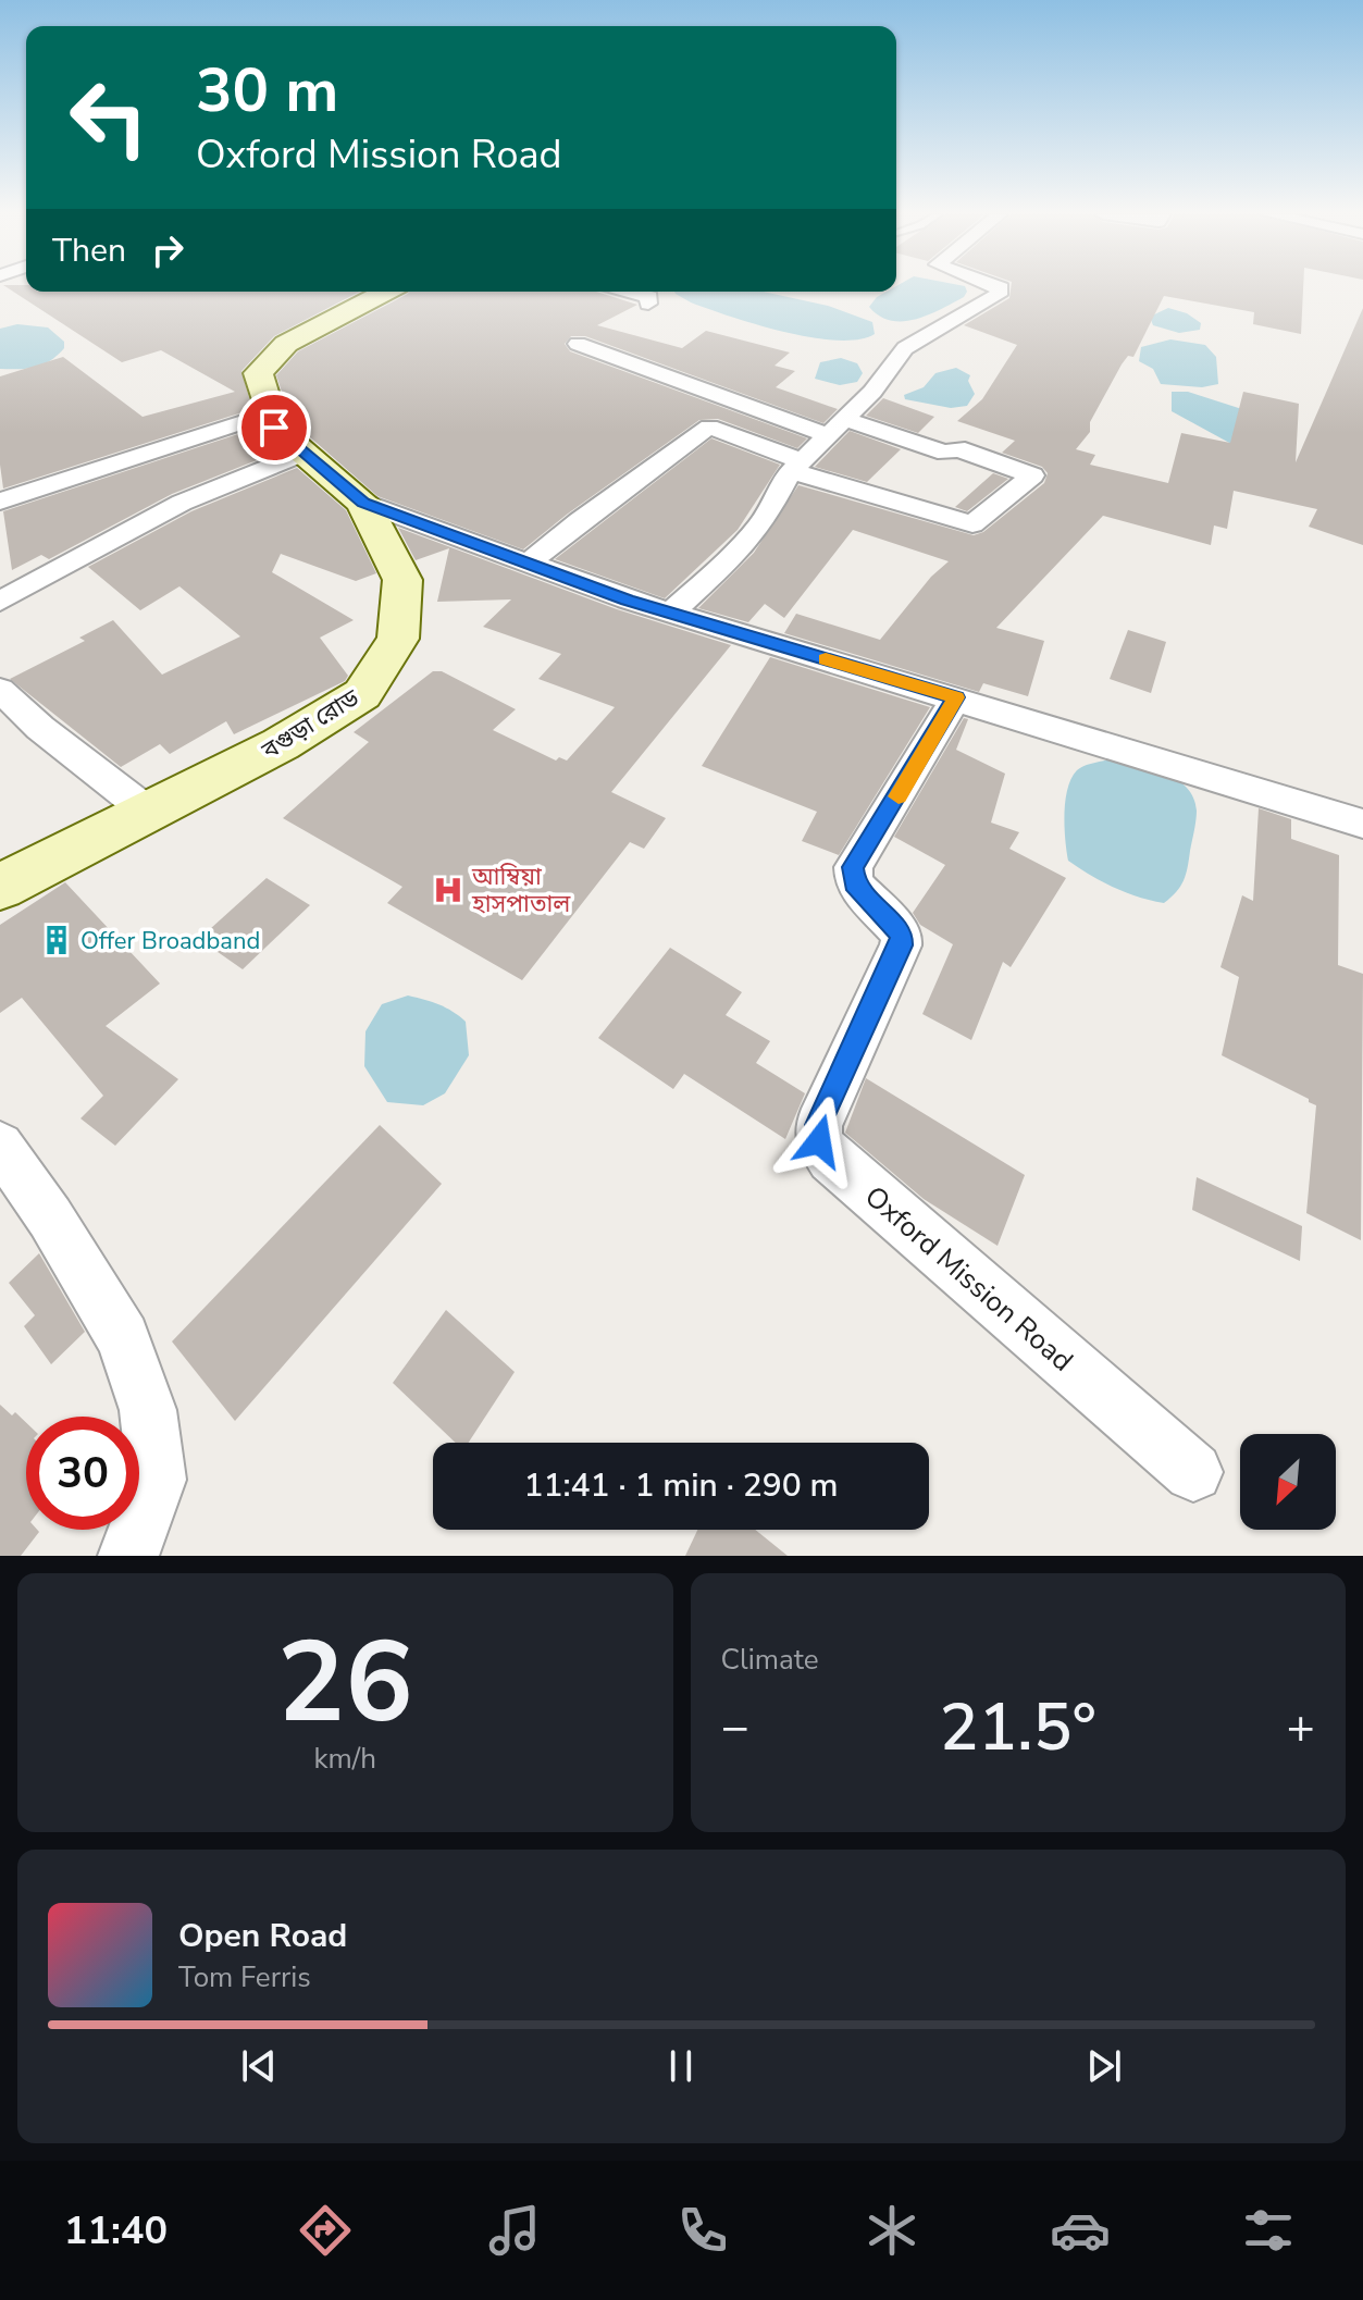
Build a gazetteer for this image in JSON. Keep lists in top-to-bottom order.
{
  "streets": {
    "main road": ["বগুড়া রোড"],
    "street": ["Oxford Mission Road"]
  },
  "places": {
    "hospital": ["আম্বিয়া হাসপাতাল"],
    "building": ["Offer Broadband"]
  },
  "north": "bottom left",
  "page": {
    "turn": ["30 m", "Oxford Mission Road"],
    "then": "Then",
    "limit": "30",
    "trip": "11:41 · 1 min · 290 m",
    "tile": [
      ["26", "km/h"],
      "Climate"
    ],
    "heat": ["−", "21.5°", "+"],
    "song": ["Open Road", "Tom Ferris"],
    "tabs": "11:40"
  }
}
